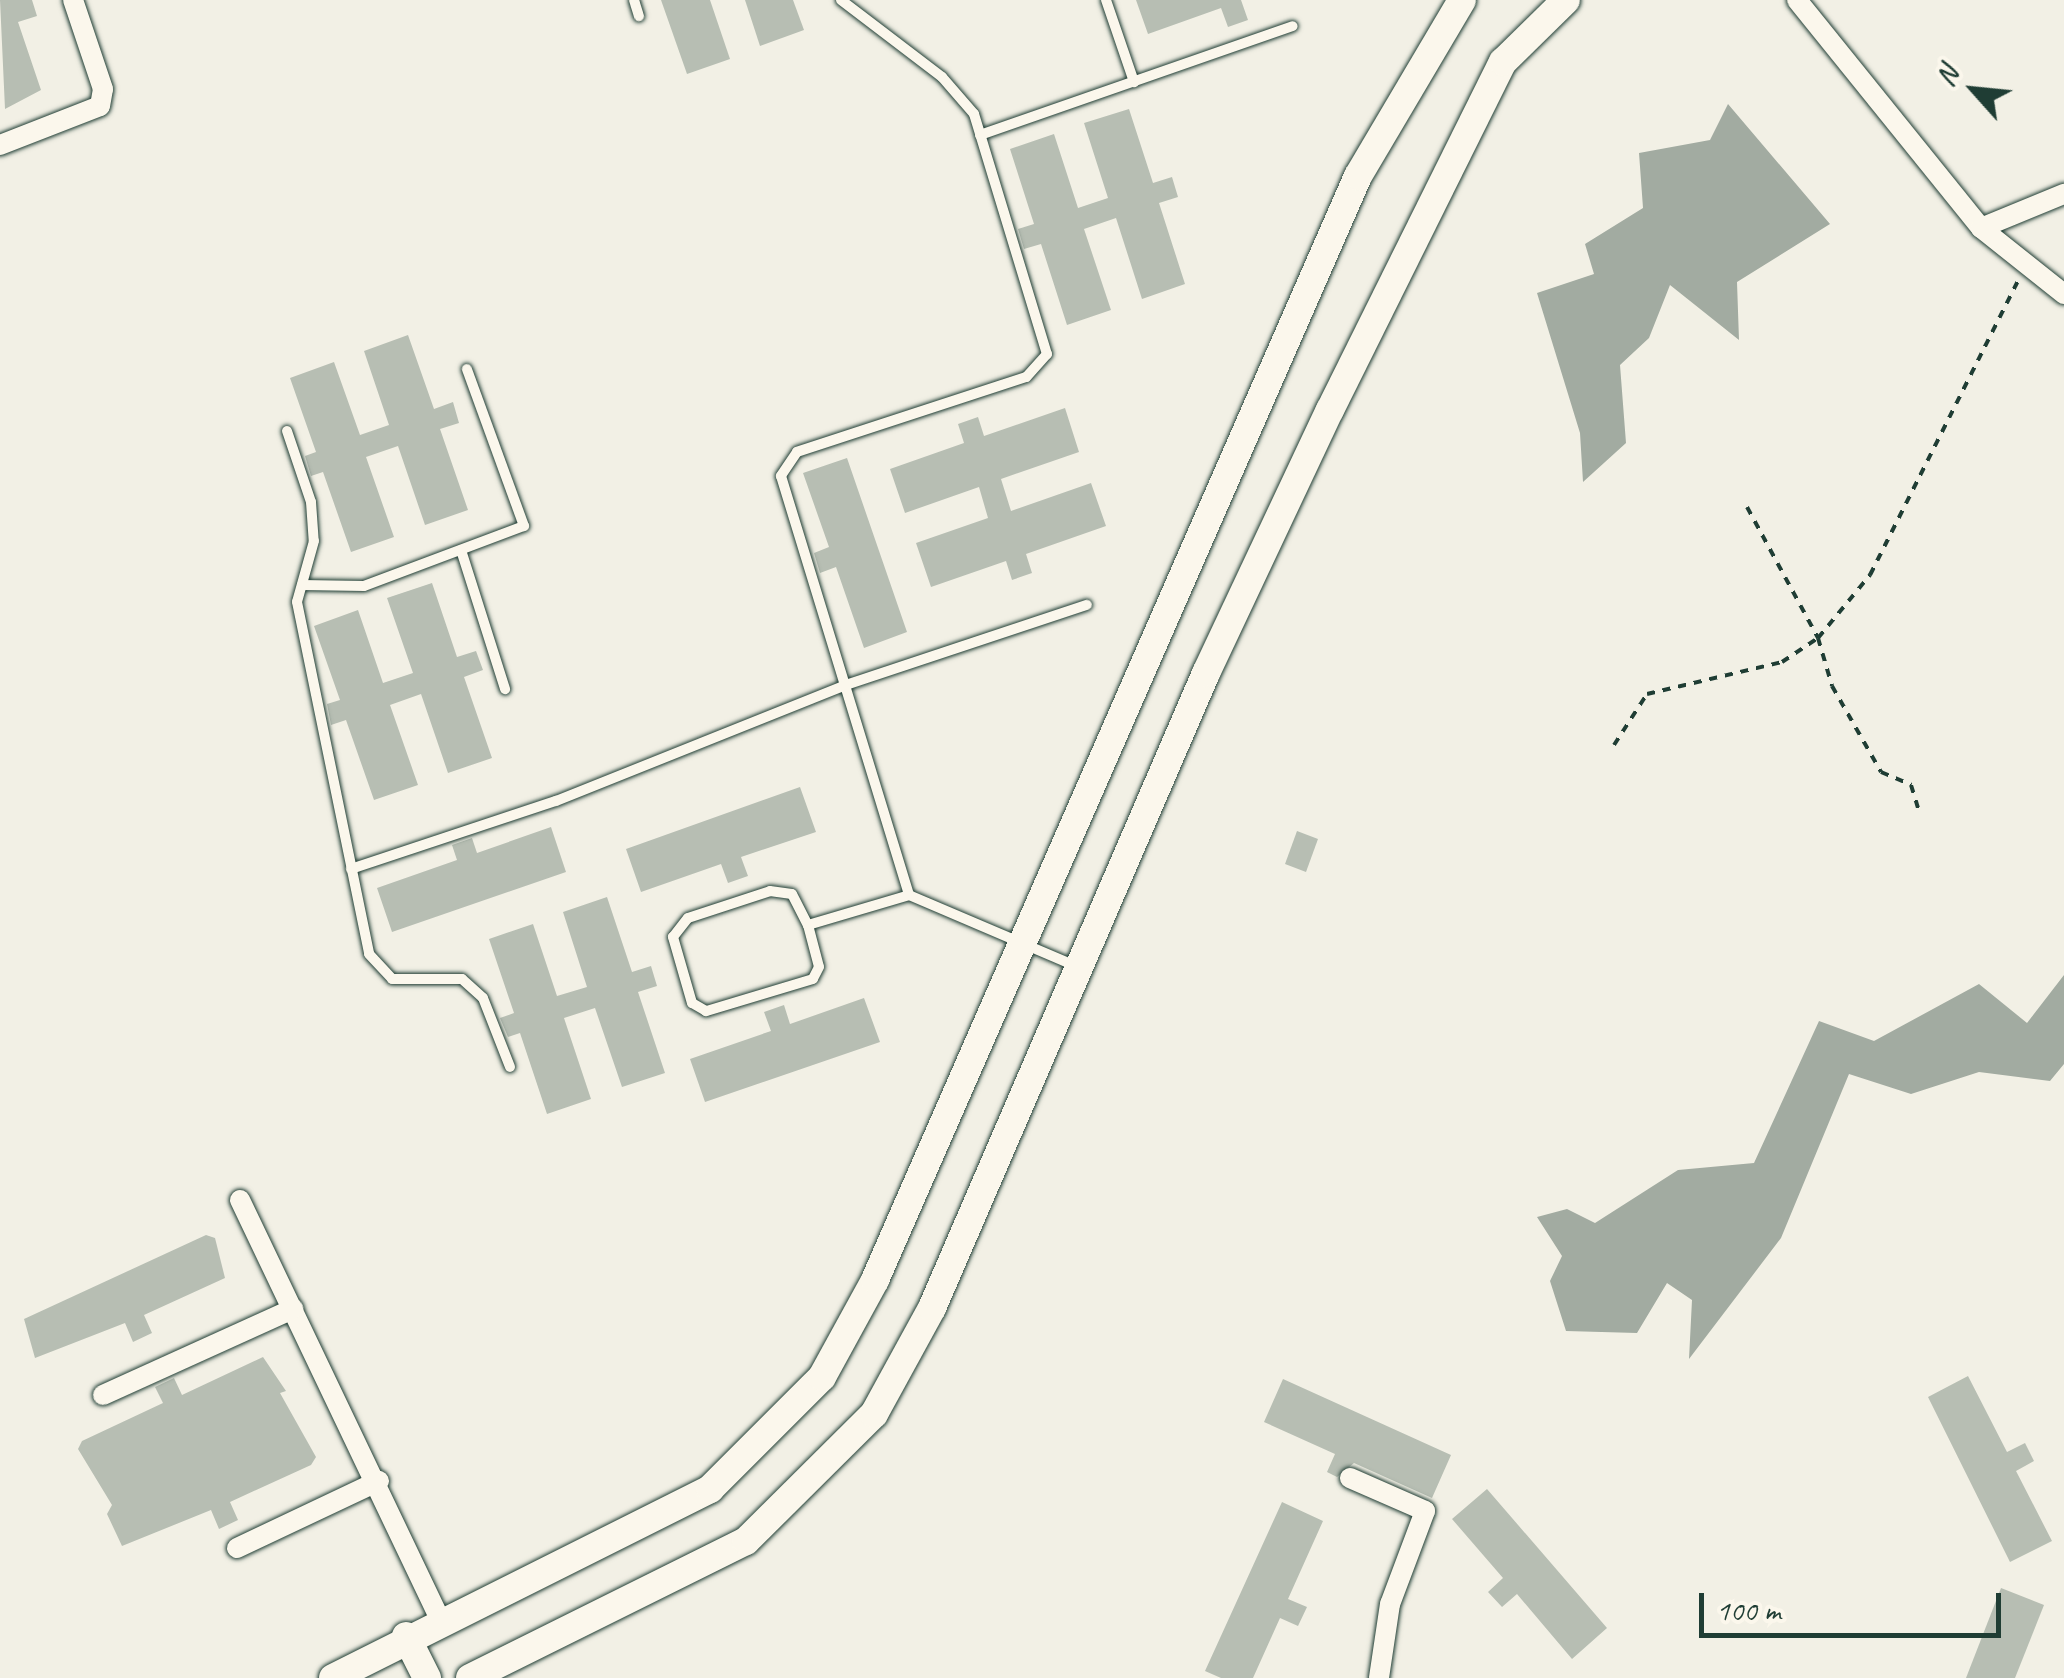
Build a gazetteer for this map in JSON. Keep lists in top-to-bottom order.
{
  "scale_bar": "100 m",
  "north": "top left"
}
